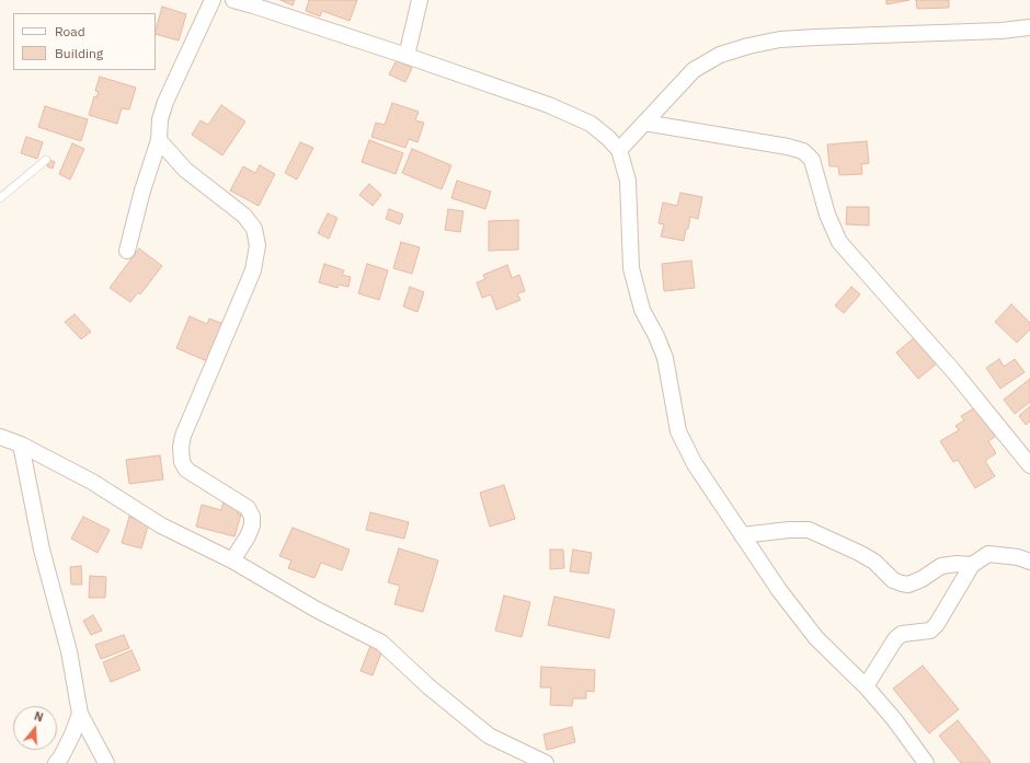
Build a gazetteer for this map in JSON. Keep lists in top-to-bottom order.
{
  "legend": ["Road", "Building"],
  "north": "top"
}
